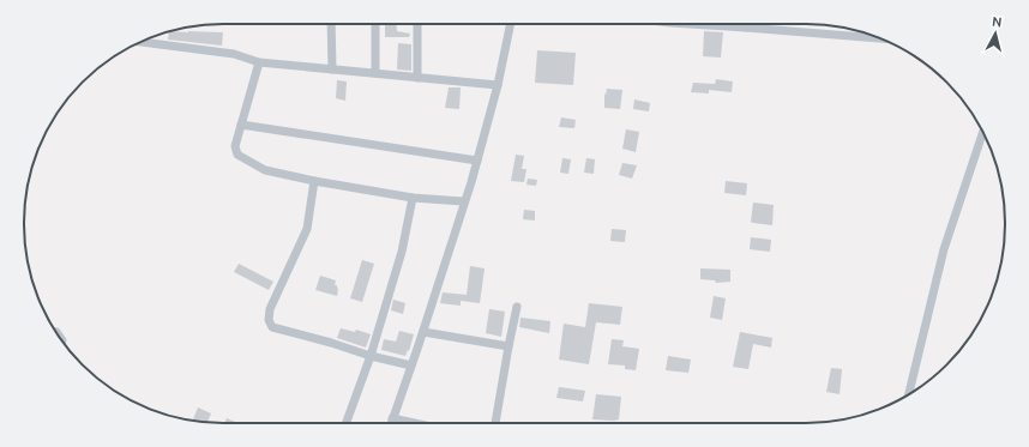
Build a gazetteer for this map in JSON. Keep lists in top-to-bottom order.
{
  "north": "top"
}
